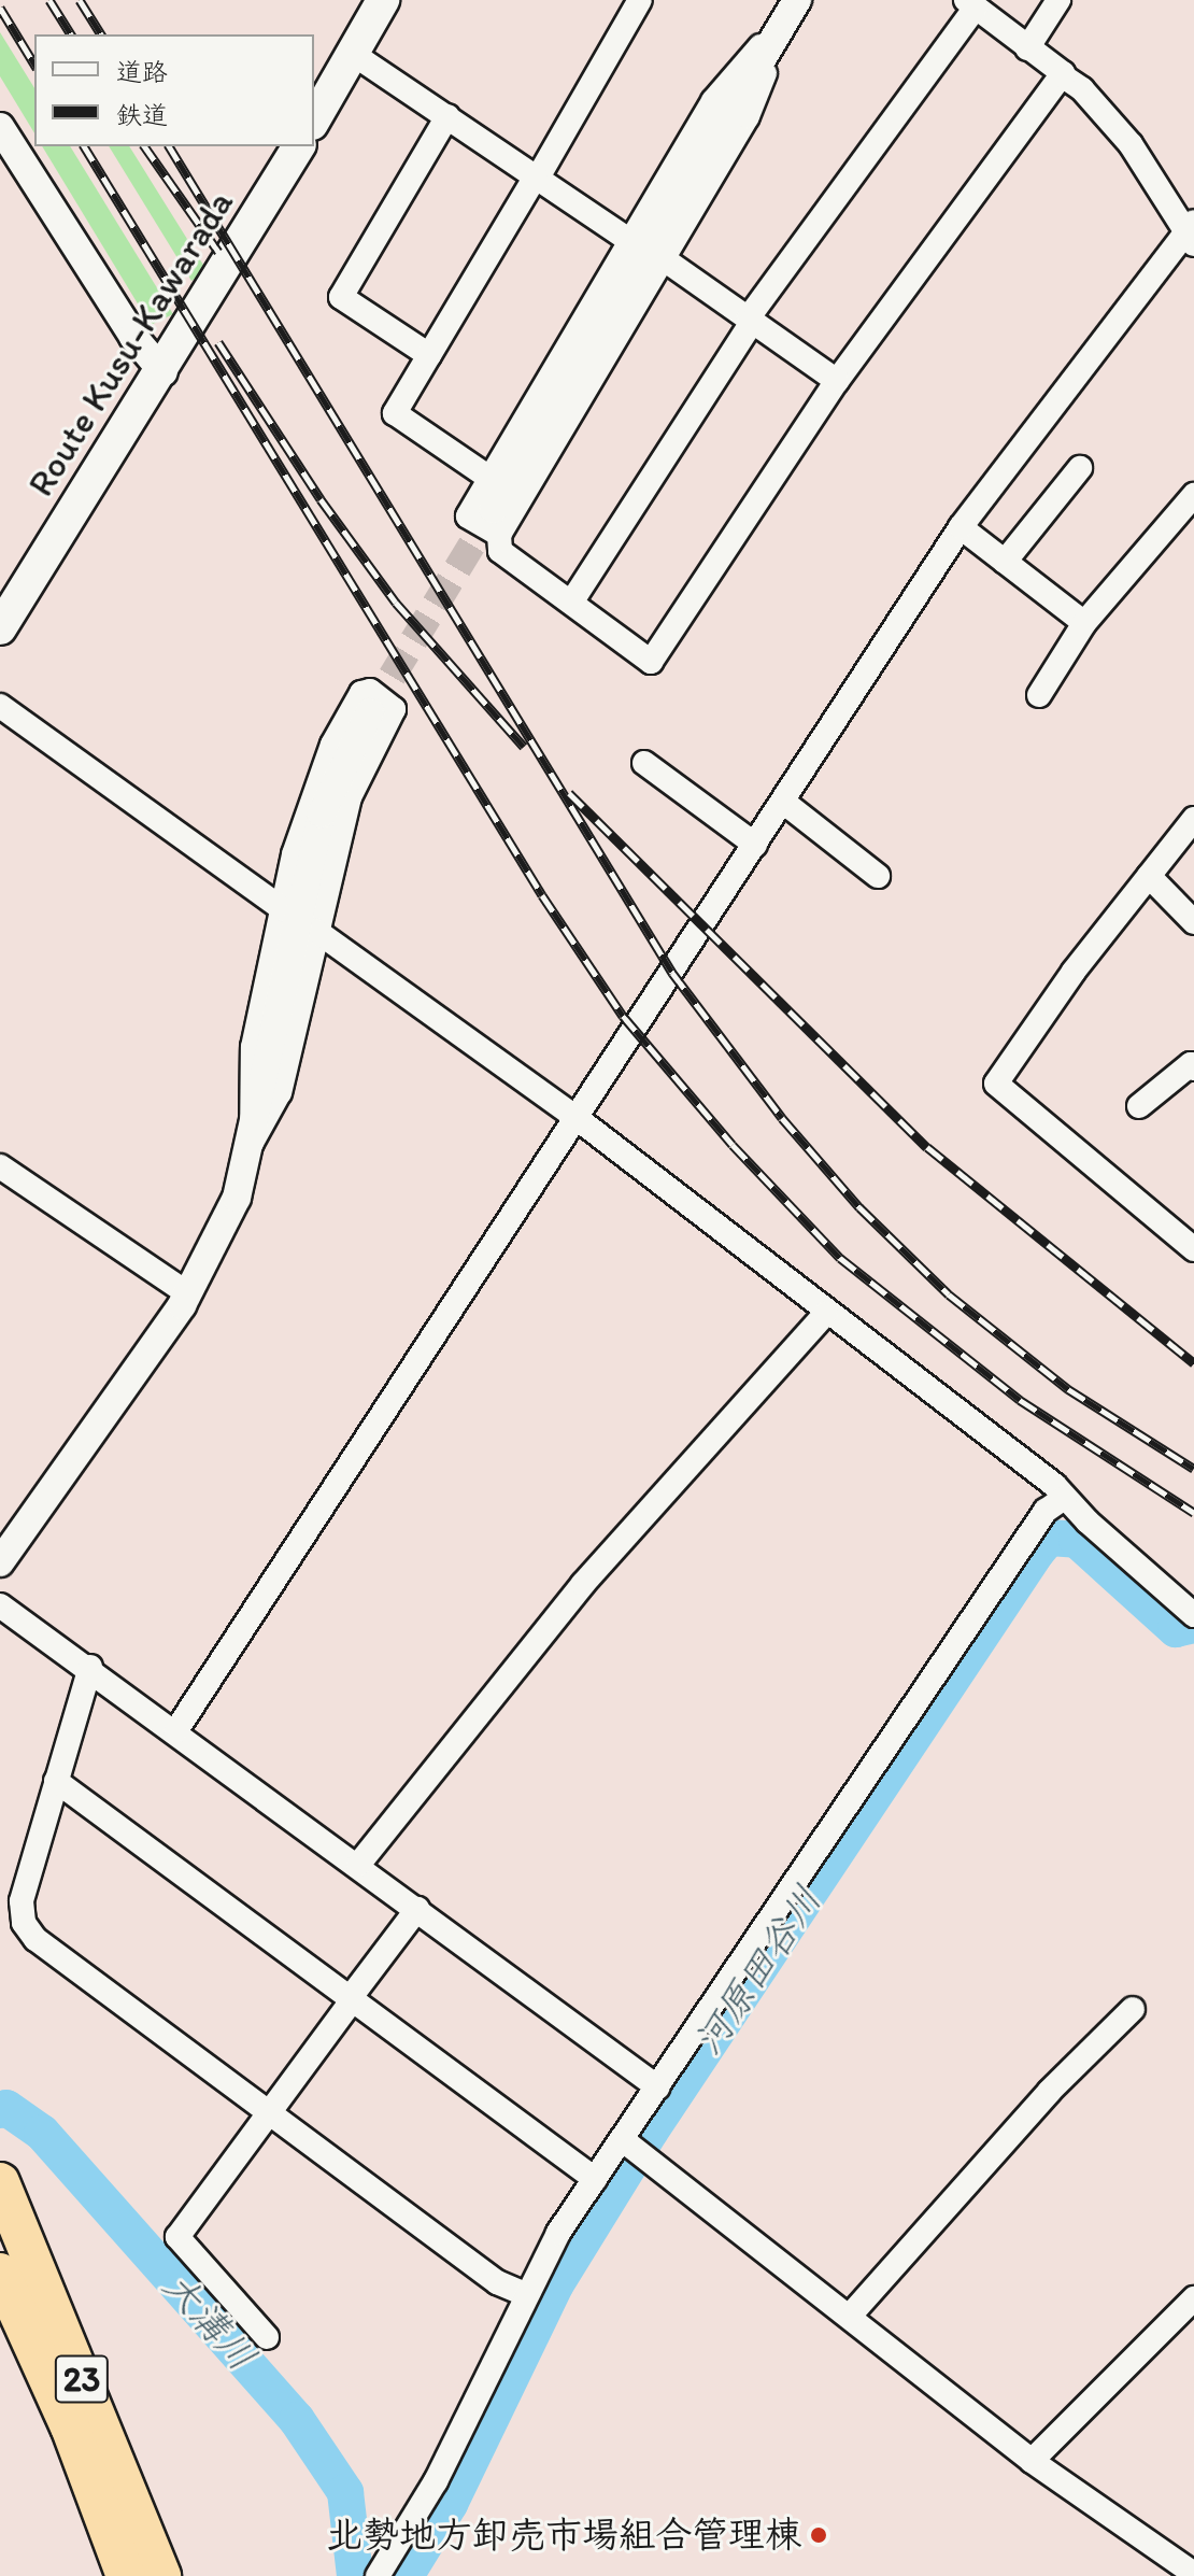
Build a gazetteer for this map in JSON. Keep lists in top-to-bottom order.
{
  "streets": {
    "highway": ["23"],
    "main road": ["Route Kusu-Kawarada"]
  },
  "water": ["河原田谷川", "大溝川"],
  "places": ["北勢地方卸売市場組合管理棟"],
  "legend": ["道路", "鉄道"]
}
